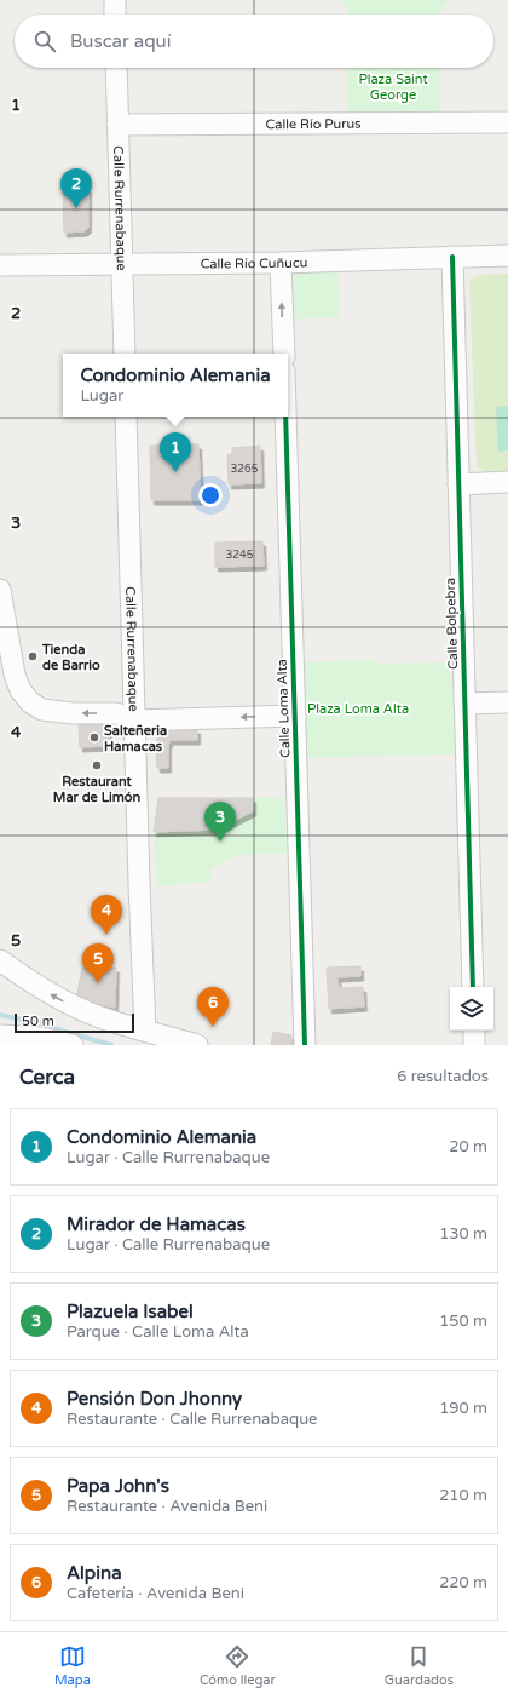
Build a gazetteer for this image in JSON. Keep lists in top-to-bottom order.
{
  "streets": {
    "street": [
      "Calle Río Purus",
      "Calle Rurrenabaque",
      "Calle Río Cuñucu",
      "Calle Bolpebra",
      "Calle Loma Alta"
    ]
  },
  "crossings": [
    ["Calle Río Purus", "Calle Rurrenabaque"],
    ["Calle Rurrenabaque", "Calle Río Cuñucu"],
    ["Calle Río Cuñucu", "Calle Bolpebra"]
  ],
  "parks": ["Plaza Saint George", "Plaza Loma Alta"],
  "places": ["Tienda de Barrio", "Salteñeria Hamacas", "Restaurant Mar de Limón"],
  "house_numbers": ["3265", "3245"],
  "scale_bar": "50 m",
  "page": {
    "search": "Buscar aquí",
    "pins": [
      "2",
      "1",
      "3",
      "4",
      "5",
      "6"
    ],
    "popup": ["Condominio Alemania", "Lugar"],
    "scale": "50 m",
    "heading": ["Cerca", "6 resultados"],
    "list": [
      {
        "mark": "1",
        "name": "Condominio Alemania",
        "note": "Lugar · Calle Rurrenabaque",
        "value": "20 m"
      },
      {
        "mark": "2",
        "name": "Mirador de Hamacas",
        "note": "Lugar · Calle Rurrenabaque",
        "value": "130 m"
      },
      {
        "mark": "3",
        "name": "Plazuela Isabel",
        "note": "Parque · Calle Loma Alta",
        "value": "150 m"
      },
      {
        "mark": "4",
        "name": "Pensión Don Jhonny",
        "note": "Restaurante · Calle Rurrenabaque",
        "value": "190 m"
      },
      {
        "mark": "5",
        "name": "Papa John's",
        "note": "Restaurante · Avenida Beni",
        "value": "210 m"
      },
      {
        "mark": "6",
        "name": "Alpina",
        "note": "Cafetería · Avenida Beni",
        "value": "220 m"
      }
    ],
    "nav": ["Mapa", "Cómo llegar", "Guardados"]
  },
  "grid": {
    "rows": [
      "1",
      "2",
      "3",
      "4",
      "5"
    ]
  }
}
